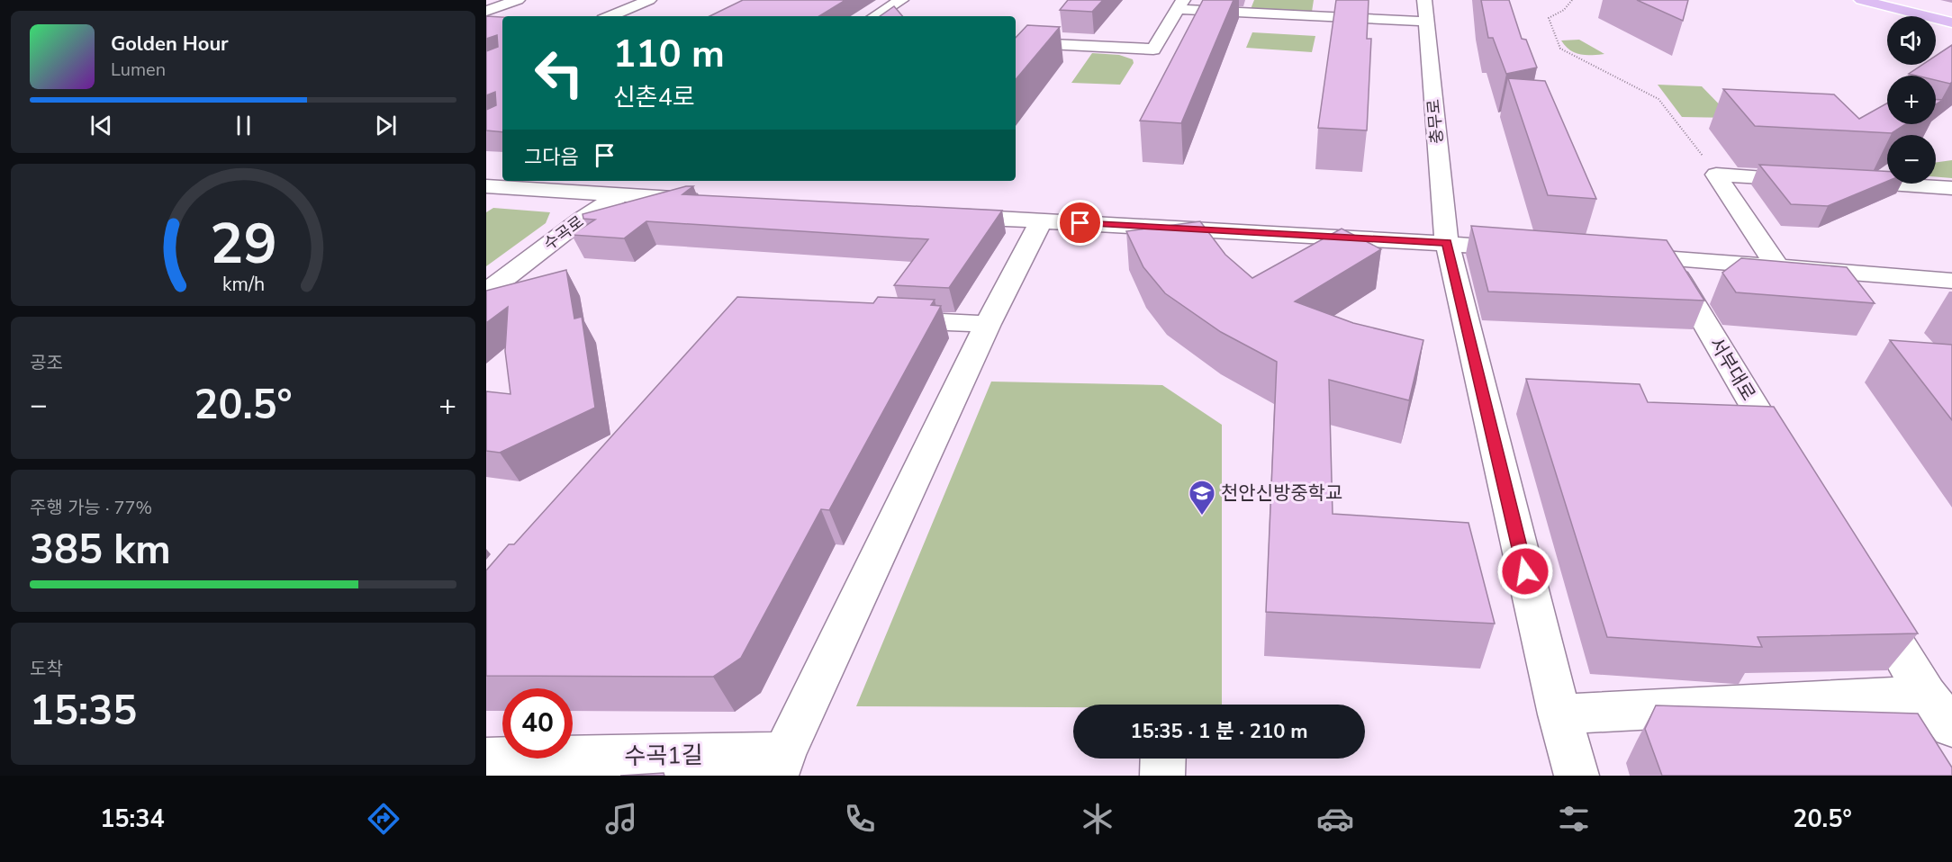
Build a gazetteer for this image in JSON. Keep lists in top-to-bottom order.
{
  "streets": {
    "street": [
      "충무로",
      "수곡로",
      "서부대로",
      "수곡1길"
    ]
  },
  "places": {
    "school or university": ["천안신방중학교"]
  },
  "page": {
    "map_buttons": ["+", "−"],
    "turn": ["110 m", "신촌4로"],
    "song": ["Golden Hour", "Lumen"],
    "then": "그다음",
    "tile": [
      "공조",
      ["주행 가능 · 77%", "385 km"],
      ["도착", "15:35"]
    ],
    "heat": ["−", "20.5°", "+"],
    "limit": "40",
    "trip": "15:35 · 1 분 · 210 m",
    "tabs": ["15:34", "20.5°"],
    "gauge": ["29", "km/h"]
  }
}
